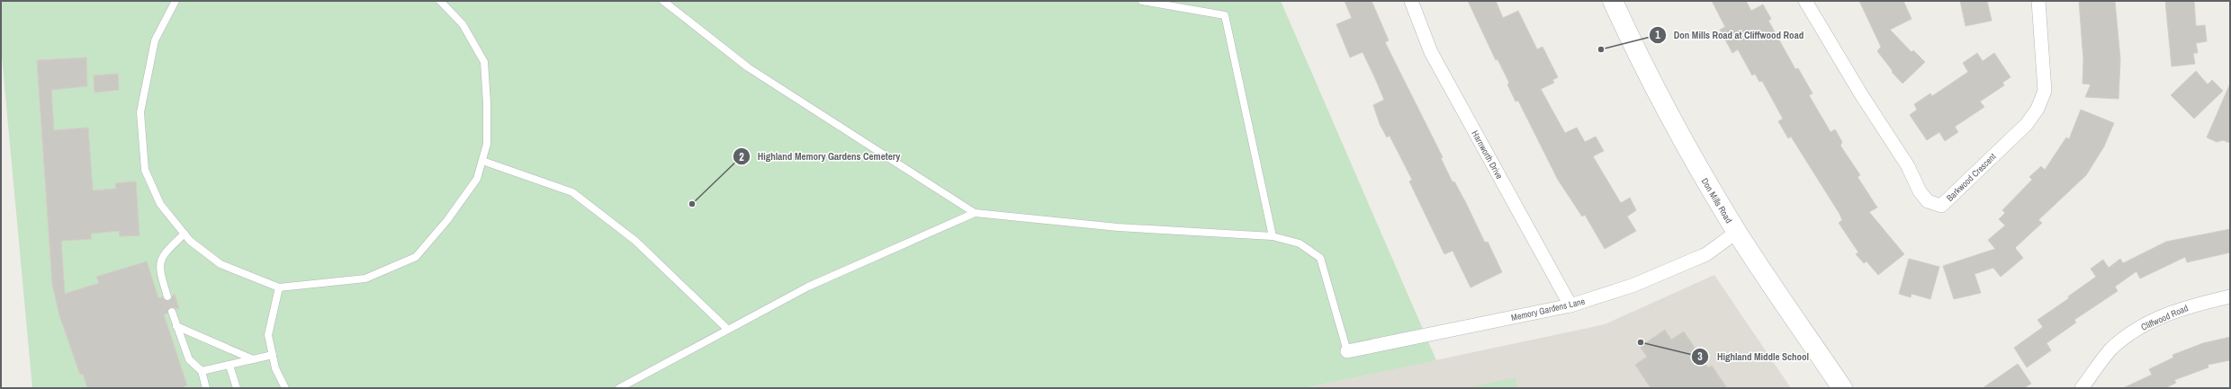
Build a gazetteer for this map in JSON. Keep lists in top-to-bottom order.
{
  "streets": {
    "main road": ["Don Mills Road"],
    "street": [
      "Harnworth Drive",
      "Barkwood Crescent",
      "Memory Gardens Lane",
      "Cliffwood Road"
    ]
  },
  "crossings": [
    ["Harnworth Drive", "Memory Gardens Lane"],
    ["Don Mills Road", "Memory Gardens Lane"]
  ],
  "places": ["Don Mills Road at Cliffwood Road", "Highland Memory Gardens Cemetery", "Highland Middle School"]
}
